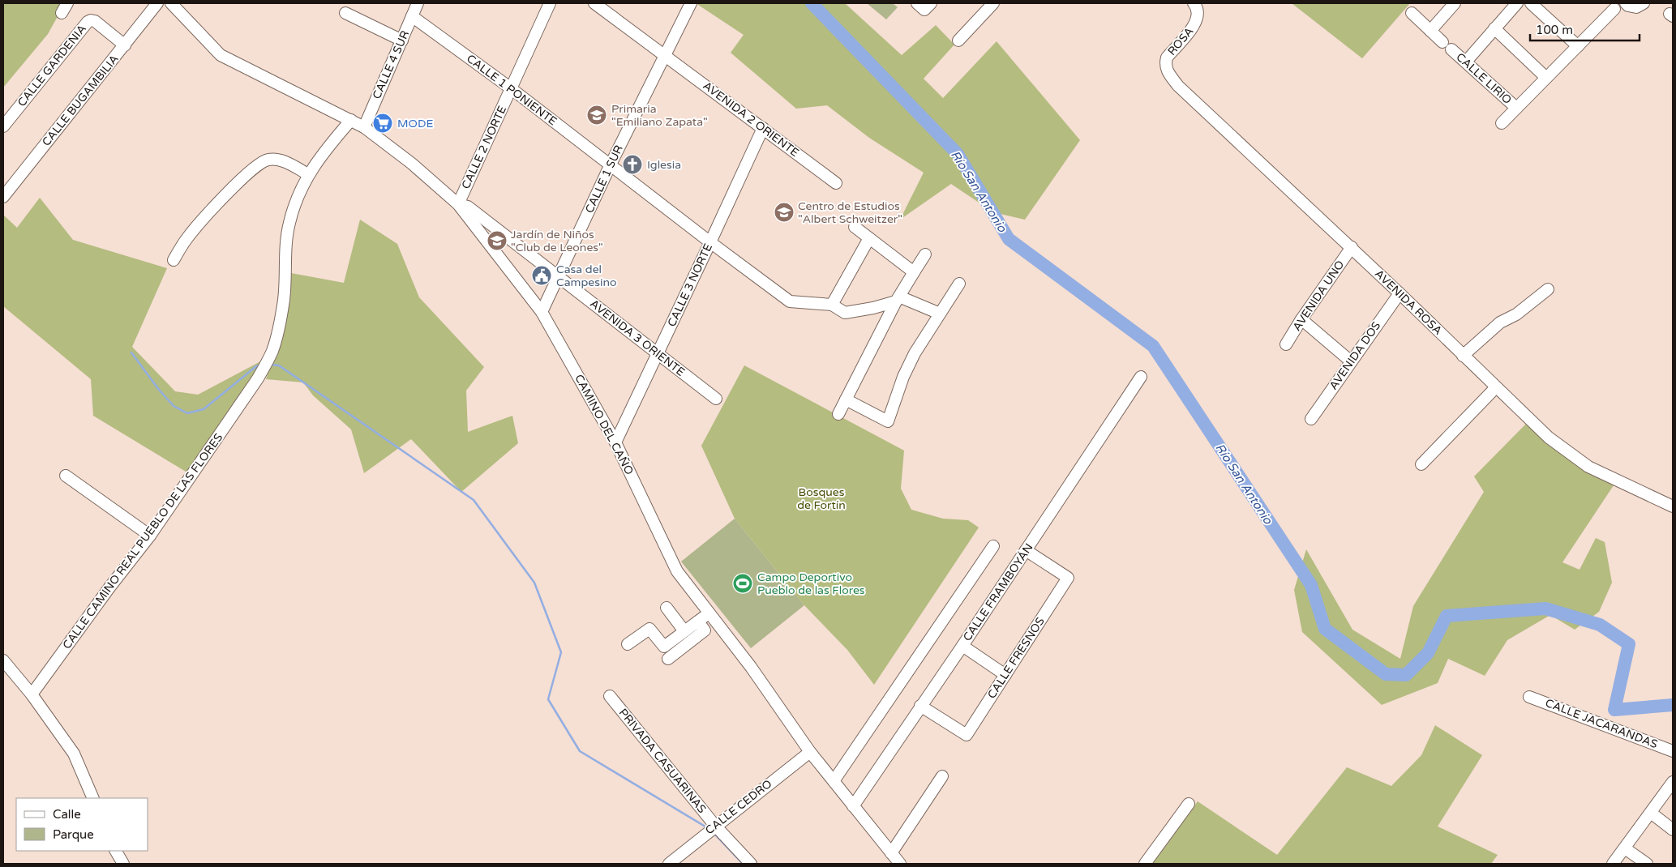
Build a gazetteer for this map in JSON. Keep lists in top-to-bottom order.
{
  "streets": {
    "street": [
      "ROSA",
      "CALLE 4 SUR",
      "CALLE GARDENIA",
      "CALLE LIRIO",
      "CALLE 1 PONIENTE",
      "CALLE BUGAMBILIA",
      "AVENIDA 2 ORIENTE",
      "CALLE 2 NORTE",
      "CALLE 1 SUR",
      "CALLE 3 NORTE",
      "AVENIDA UNO",
      "AVENIDA ROSA",
      "AVENIDA 3 ORIENTE",
      "AVENIDA DOS",
      "CAMINO DEL CAÑO",
      "CALLE CAMINO REAL PUEBLO DE LAS FLORES",
      "CALLE FRAMBOYÁN",
      "CALLE FRESNOS",
      "CALLE JACARANDAS",
      "PRIVADA CASUARINAS",
      "CALLE CEDRO"
    ]
  },
  "crossings": [
    ["ROSA", "AVENIDA ROSA"],
    ["CALLE 4 SUR", "CALLE 1 PONIENTE"],
    ["CALLE 4 SUR", "CAMINO DEL CAÑO"],
    ["CALLE GARDENIA", "CALLE BUGAMBILIA"],
    ["CALLE 1 PONIENTE", "CALLE 2 NORTE"],
    ["CALLE 1 PONIENTE", "CALLE 1 SUR"],
    ["CALLE 1 PONIENTE", "CALLE 3 NORTE"],
    ["AVENIDA 2 ORIENTE", "CALLE 1 SUR"],
    ["AVENIDA 2 ORIENTE", "CALLE 3 NORTE"],
    ["CALLE 2 NORTE", "AVENIDA 3 ORIENTE"],
    ["CALLE 2 NORTE", "CAMINO DEL CAÑO"],
    ["CALLE 1 SUR", "AVENIDA 3 ORIENTE"],
    ["CALLE 1 SUR", "CAMINO DEL CAÑO"],
    ["CALLE 3 NORTE", "AVENIDA 3 ORIENTE"],
    ["CALLE 3 NORTE", "CAMINO DEL CAÑO"],
    ["AVENIDA UNO", "AVENIDA ROSA"],
    ["AVENIDA ROSA", "AVENIDA DOS"],
    ["AVENIDA 3 ORIENTE", "CAMINO DEL CAÑO"],
    ["CAMINO DEL CAÑO", "CALLE CAMINO REAL PUEBLO DE LAS FLORES"],
    ["CAMINO DEL CAÑO", "CALLE FRAMBOYÁN"],
    ["CAMINO DEL CAÑO", "CALLE CEDRO"],
    ["CALLE FRAMBOYÁN", "CALLE FRESNOS"],
    ["PRIVADA CASUARINAS", "CALLE CEDRO"]
  ],
  "water": ["Río San Antonio"],
  "parks": ["Bosques de Fortín"],
  "places": {
    "school or university": ["Primaria \"Emiliano Zapata\"", "Centro de Estudios \"Albert Schweitzer\"", "Jardín de Niños \"Club de Leones\""],
    "supermarket": ["MODE"],
    "church": ["Iglesia"],
    "public building": ["Casa del Campesino"],
    "sports": ["Campo Deportivo Pueblo de las Flores"]
  },
  "legend": ["Calle", "Parque"],
  "scale_bar": "100 m"
}
